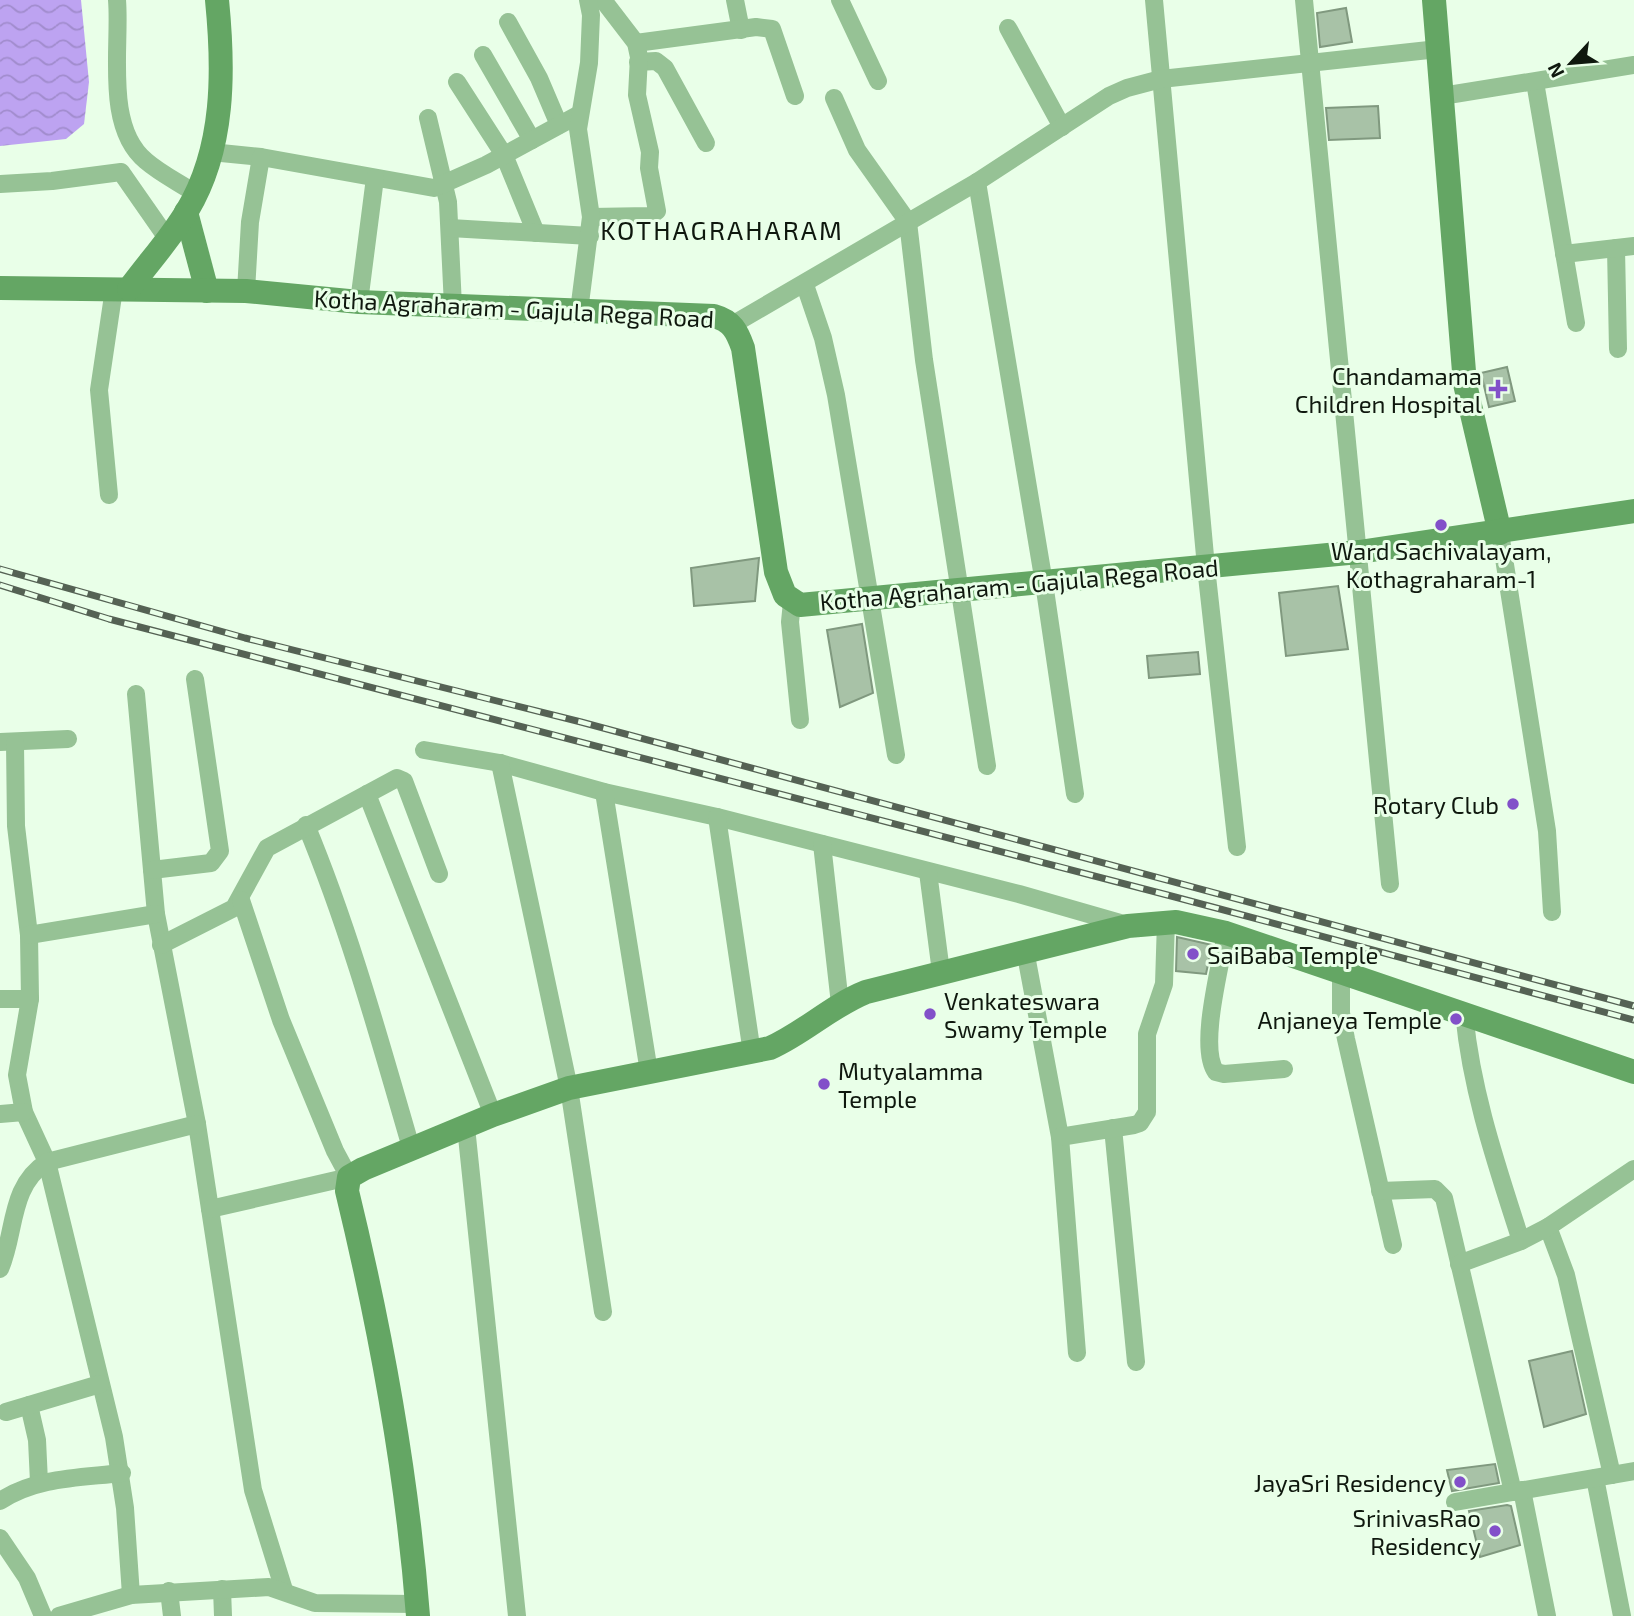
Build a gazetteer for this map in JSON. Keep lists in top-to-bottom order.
{
  "streets": {
    "street": ["Kotha Agraharam - Gajula Rega Road"]
  },
  "districts": ["KOTHAGRAHARAM"],
  "places": {
    "health": ["Chandamama Children Hospital"],
    "other": [
      "Ward Sachivalayam, Kothagraharam-1",
      "Rotary Club",
      "SaiBaba Temple",
      "Venkateswara Swamy Temple",
      "Anjaneya Temple",
      "Mutyalamma Temple",
      "JayaSri Residency",
      "SrinivasRao Residency"
    ]
  },
  "north": "bottom left"
}
